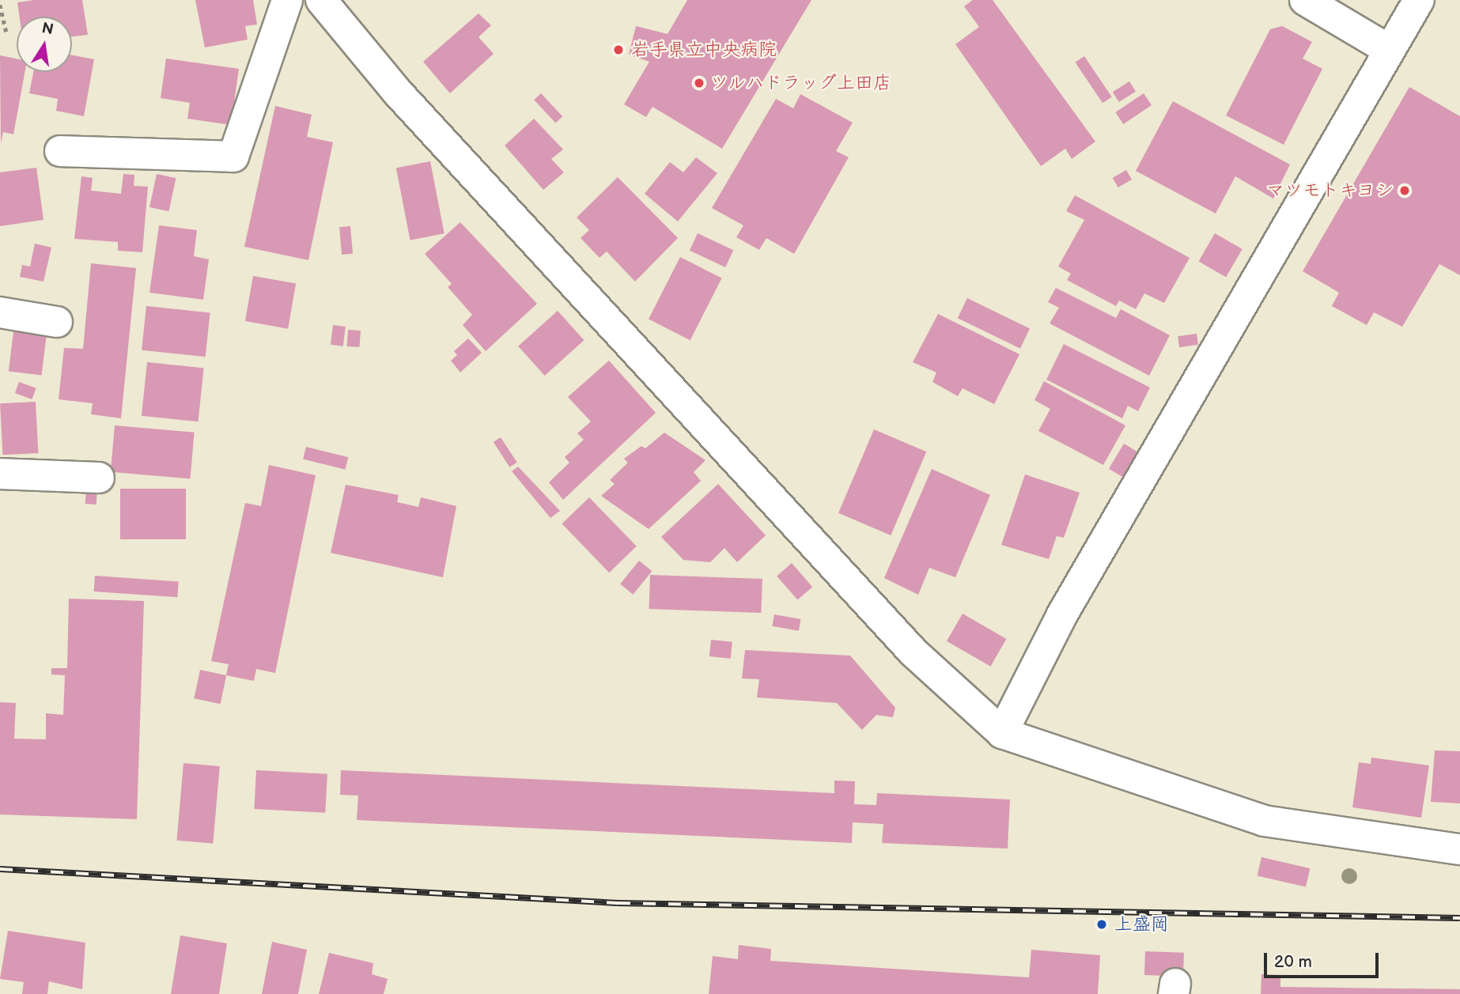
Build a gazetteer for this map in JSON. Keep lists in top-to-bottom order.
{
  "places": [
    "岩手県立中央病院",
    "ツルハドラッグ上田店",
    "マツモトキヨシ",
    "上盛岡"
  ],
  "scale_bar": "20 m",
  "north": "top"
}
